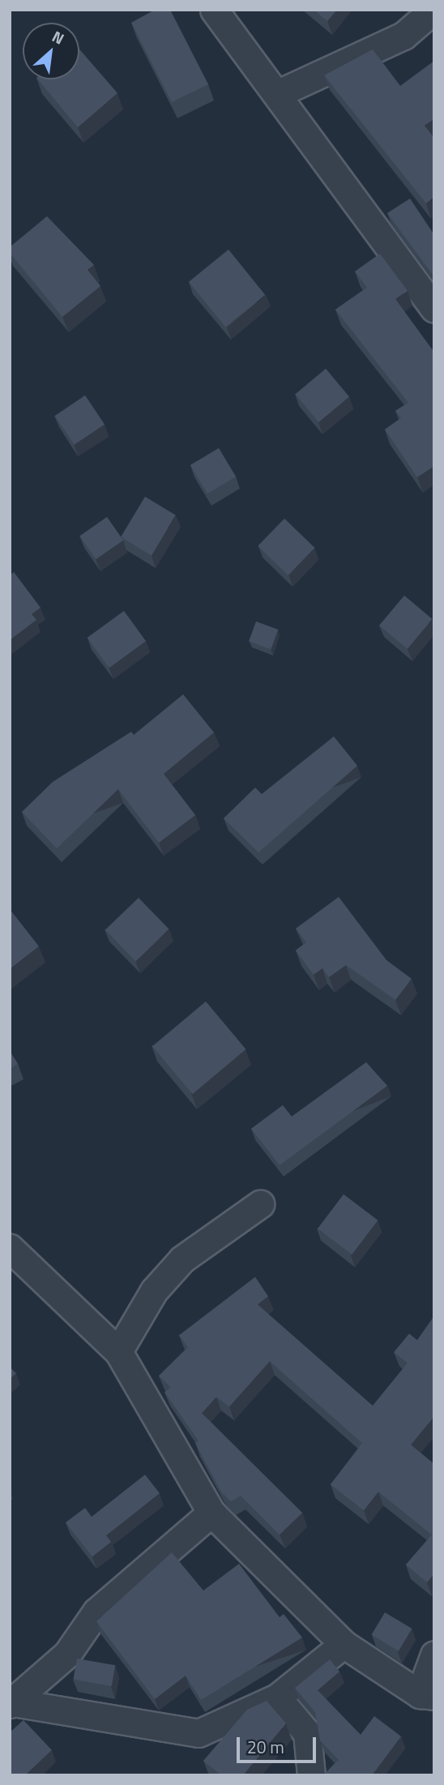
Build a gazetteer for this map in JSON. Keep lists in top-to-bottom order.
{
  "scale_bar": "20 m",
  "north": "top right"
}
